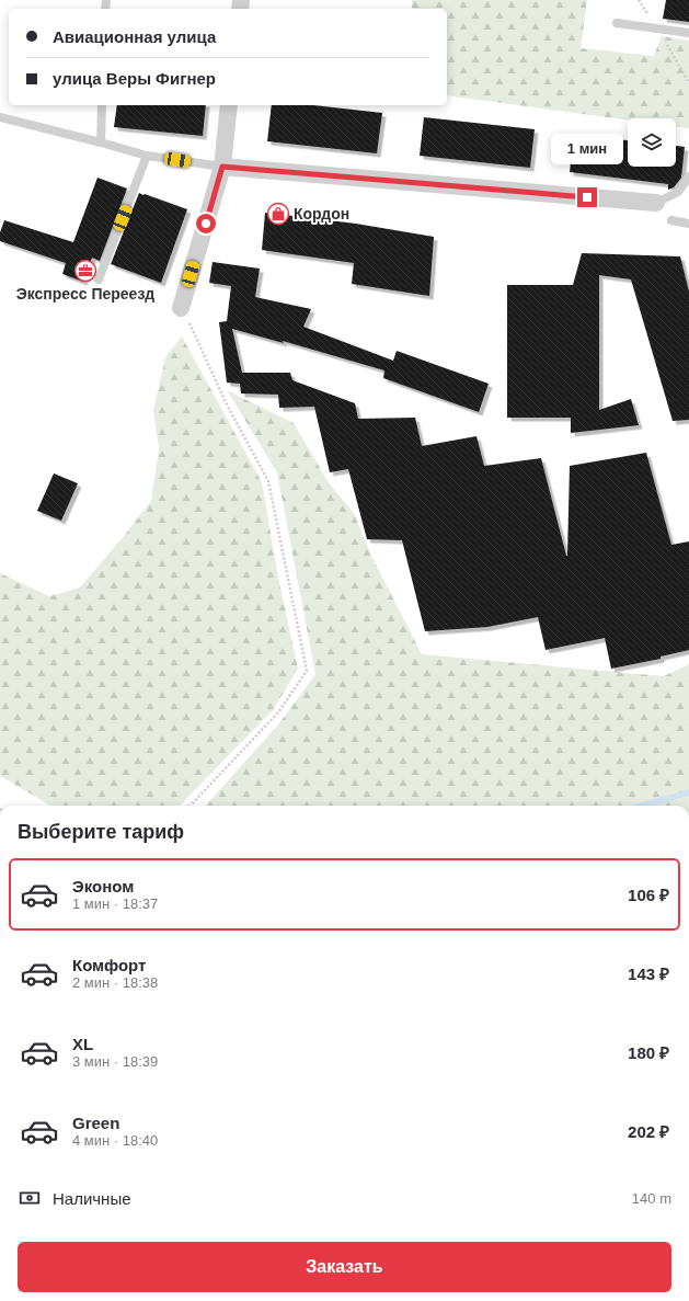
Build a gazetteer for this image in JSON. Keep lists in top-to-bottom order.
{
  "places": {
    "shop": ["Кордон"],
    "office": ["Экспресс Переезд"]
  },
  "page": {
    "banner": ["Авиационная улица", "улица Веры Фигнер"],
    "bubble": "1 мин",
    "heading": "Выберите тариф",
    "list": [
      {
        "name": "Эконом",
        "note": "1 мин · 18:37",
        "value": "106 ₽"
      },
      {
        "name": "Комфорт",
        "note": "2 мин · 18:38",
        "value": "143 ₽"
      },
      {
        "name": "XL",
        "note": "3 мин · 18:39",
        "value": "180 ₽"
      },
      {
        "name": "Green",
        "note": "4 мин · 18:40",
        "value": "202 ₽"
      }
    ],
    "pay": ["Наличные", "140 m"],
    "buttons": "Заказать"
  }
}
